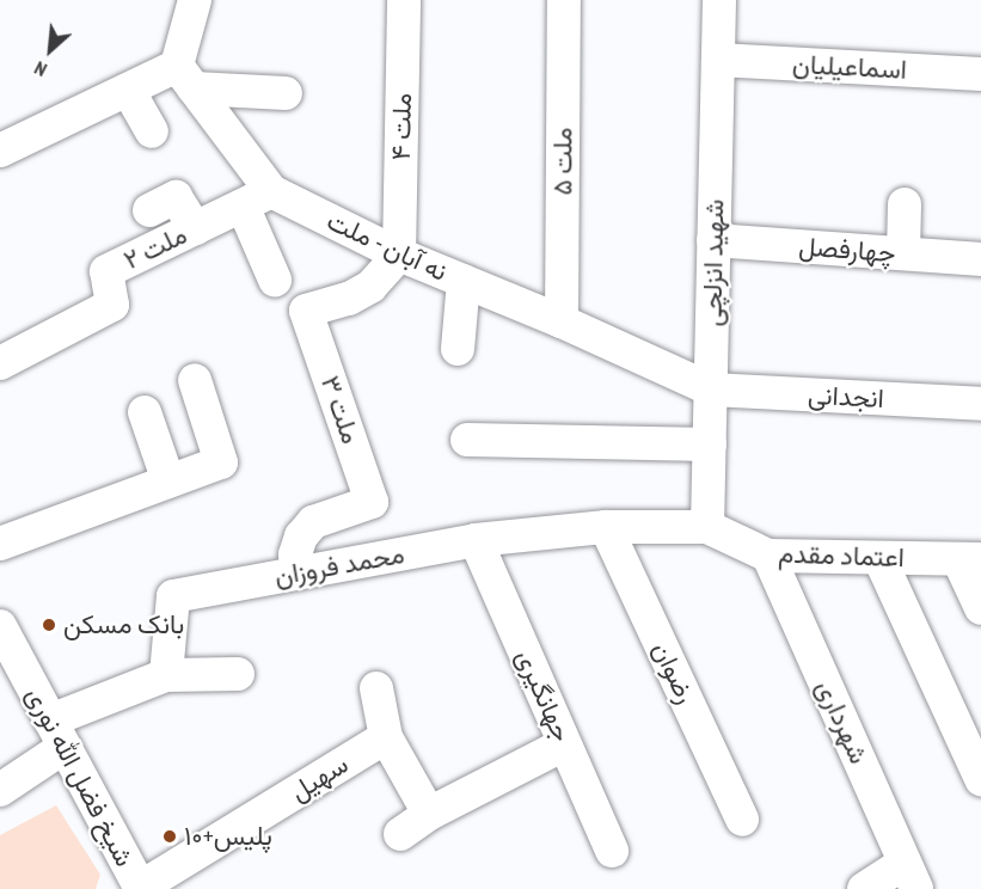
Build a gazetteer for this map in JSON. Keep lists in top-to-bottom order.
{
  "streets": {
    "street": [
      "اسماعیلیان",
      "ملت ۴",
      "ملت ۵",
      "نه آبان - ملت",
      "ملت ۲",
      "چهارفصل",
      "شهید انزلچی",
      "انجدانی",
      "ملت ۳",
      "اعتماد مقدم",
      "محمد فروزان",
      "رضوان",
      "جهانگیری",
      "شهرداری",
      "شیخ فضل الله نوری",
      "سهیل"
    ]
  },
  "crossings": [
    ["اسماعیلیان", "شهید انزلچی"],
    ["ملت ۴", "نه آبان - ملت"],
    ["ملت ۴", "ملت ۳"],
    ["ملت ۵", "نه آبان - ملت"],
    ["نه آبان - ملت", "ملت ۲"],
    ["نه آبان - ملت", "شهید انزلچی"],
    ["نه آبان - ملت", "انجدانی"],
    ["نه آبان - ملت", "ملت ۳"],
    ["چهارفصل", "شهید انزلچی"],
    ["شهید انزلچی", "انجدانی"],
    ["شهید انزلچی", "اعتماد مقدم"],
    ["شهید انزلچی", "محمد فروزان"],
    ["ملت ۳", "محمد فروزان"],
    ["اعتماد مقدم", "محمد فروزان"],
    ["اعتماد مقدم", "شهرداری"],
    ["محمد فروزان", "رضوان"],
    ["محمد فروزان", "جهانگیری"],
    ["شیخ فضل الله نوری", "سهیل"]
  ],
  "places": ["بانک مسکن", "پلیس+۱۰"],
  "north": "bottom left"
}
